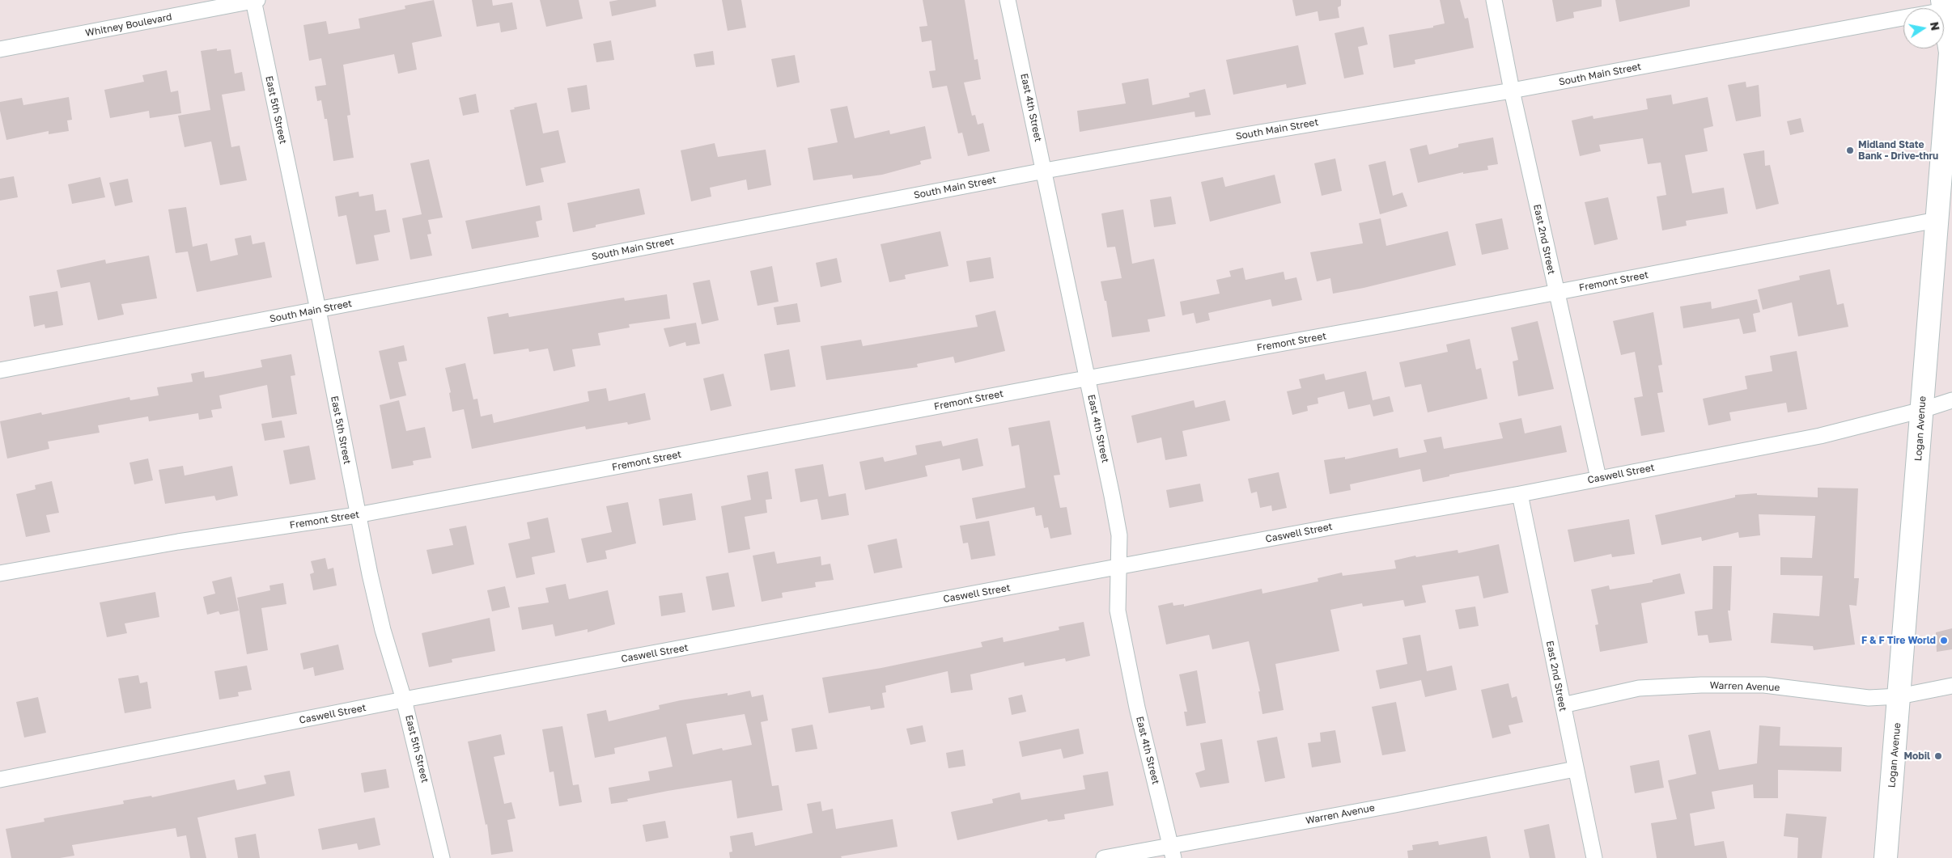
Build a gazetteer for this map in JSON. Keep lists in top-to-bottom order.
{
  "streets": {
    "main road": ["Logan Avenue"],
    "street": [
      "Whitney Boulevard",
      "South Main Street",
      "East 4th Street",
      "East 5th Street",
      "East 2nd Street",
      "Fremont Street",
      "Caswell Street",
      "Warren Avenue"
    ]
  },
  "crossings": [
    ["Whitney Boulevard", "East 5th Street"],
    ["South Main Street", "East 4th Street"],
    ["South Main Street", "East 5th Street"],
    ["South Main Street", "East 2nd Street"],
    ["East 4th Street", "Fremont Street"],
    ["East 4th Street", "Caswell Street"],
    ["East 4th Street", "Warren Avenue"],
    ["East 5th Street", "Fremont Street"],
    ["East 5th Street", "Caswell Street"],
    ["East 2nd Street", "Fremont Street"],
    ["East 2nd Street", "Caswell Street"],
    ["East 2nd Street", "Warren Avenue"],
    ["Fremont Street", "Logan Avenue"],
    ["Logan Avenue", "Caswell Street"],
    ["Logan Avenue", "Warren Avenue"]
  ],
  "places": ["Midland State Bank - Drive-thru", "F & F Tire World", "Mobil"],
  "north": "right"
}
